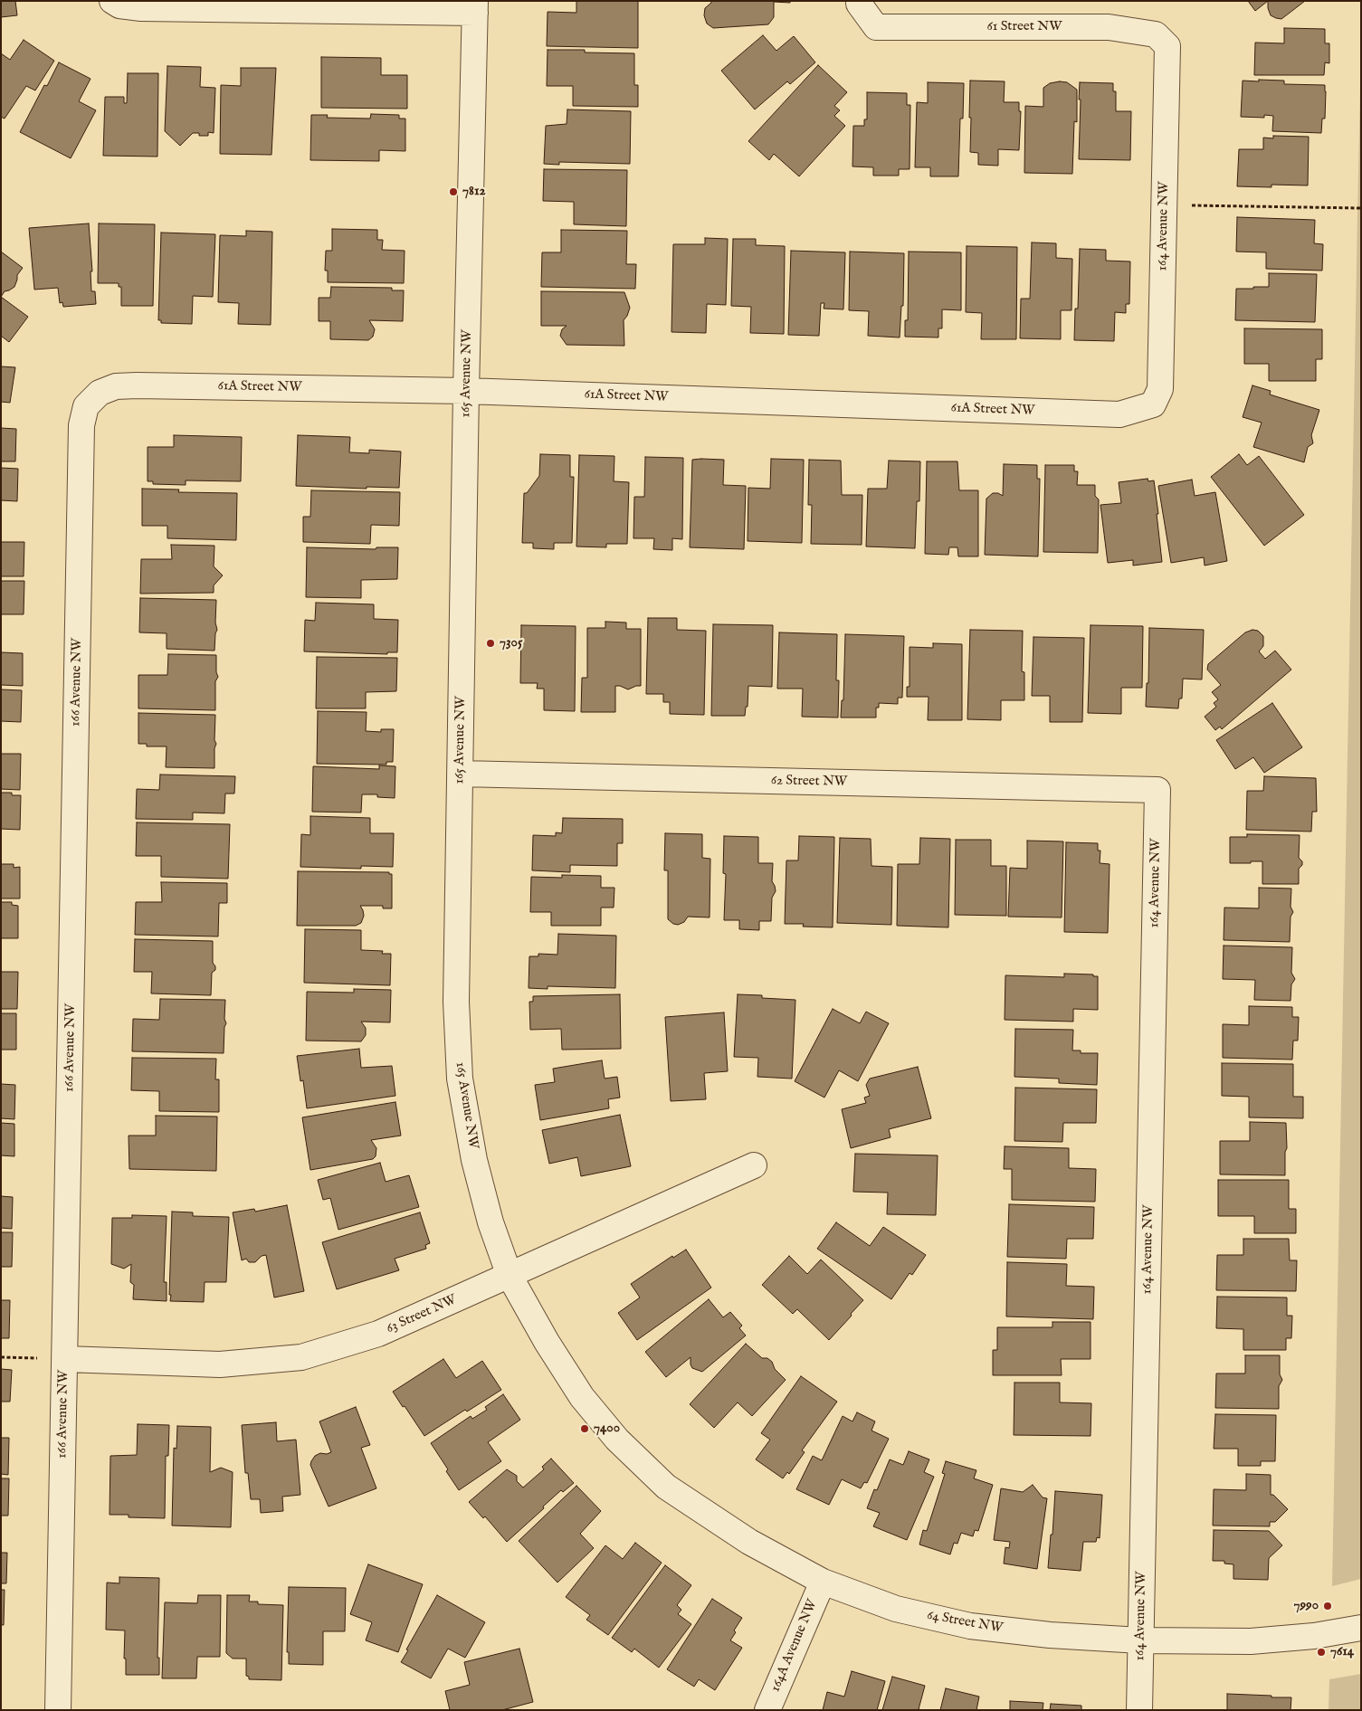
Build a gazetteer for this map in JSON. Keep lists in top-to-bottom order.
{
  "streets": {
    "street": [
      "61 Street NW",
      "164 Avenue NW",
      "165 Avenue NW",
      "61A Street NW",
      "166 Avenue NW",
      "62 Street NW",
      "63 Street NW",
      "64 Street NW",
      "164A Avenue NW"
    ]
  },
  "crossings": [
    ["61 Street NW", "164 Avenue NW"],
    ["164 Avenue NW", "61A Street NW"],
    ["164 Avenue NW", "62 Street NW"],
    ["164 Avenue NW", "64 Street NW"],
    ["165 Avenue NW", "61A Street NW"],
    ["165 Avenue NW", "62 Street NW"],
    ["165 Avenue NW", "63 Street NW"],
    ["165 Avenue NW", "64 Street NW"],
    ["61A Street NW", "166 Avenue NW"],
    ["166 Avenue NW", "63 Street NW"],
    ["64 Street NW", "164A Avenue NW"]
  ],
  "places": [
    "7812",
    "7305",
    "7400",
    "7990",
    "7614"
  ]
}
